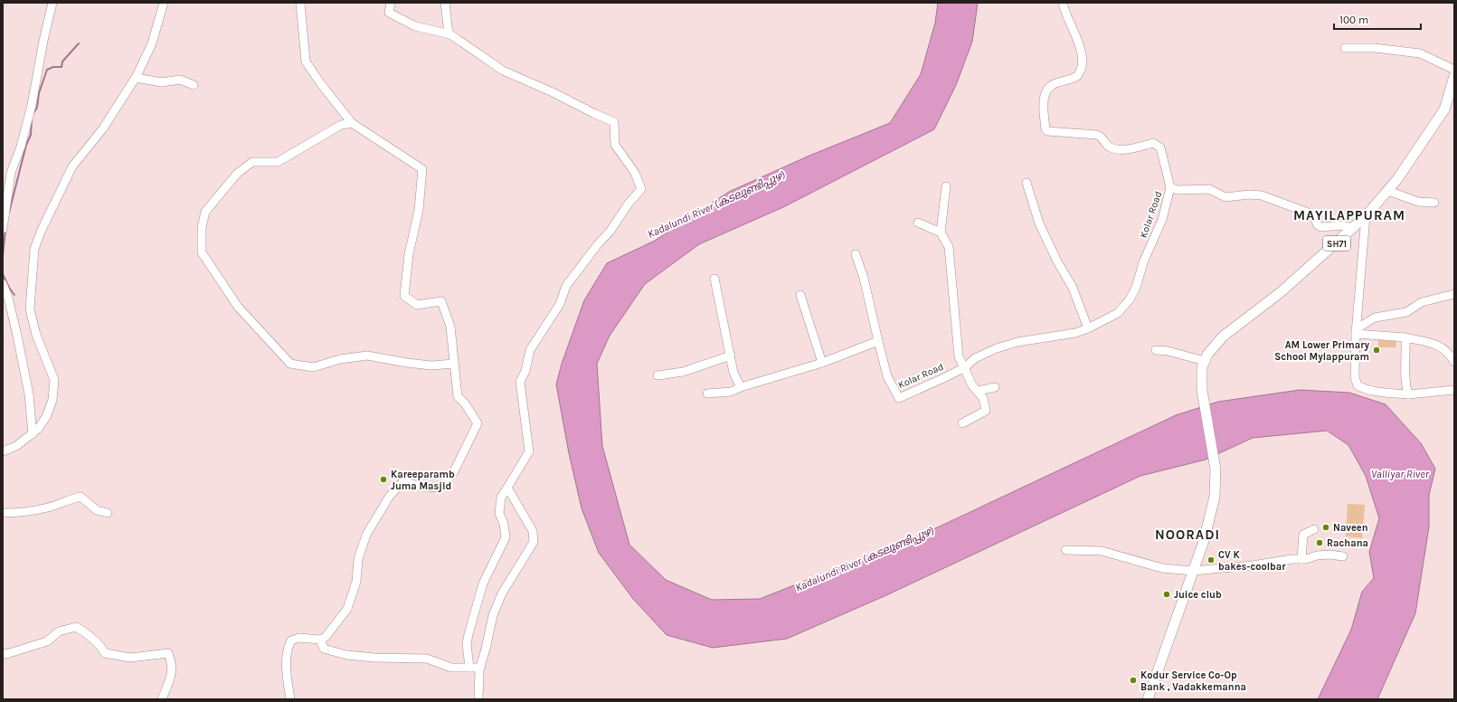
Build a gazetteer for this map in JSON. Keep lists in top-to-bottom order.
{
  "streets": {
    "main road": ["SH71"],
    "street": ["Kolar Road"]
  },
  "districts": ["MAYILAPPURAM", "NOORADI"],
  "water": ["Kadalundi River (കടലുണ്ടിപ്പുഴ)", "Valliyar River"],
  "places": [
    "AM Lower Primary School Mylappuram",
    "Kareeparamb Juma Masjid",
    "Naveen",
    "Rachana",
    "CV K bakes-coolbar",
    "Juice club",
    "Kodur Service Co-Op Bank , Vadakkemanna"
  ],
  "scale_bar": "100 m"
}
